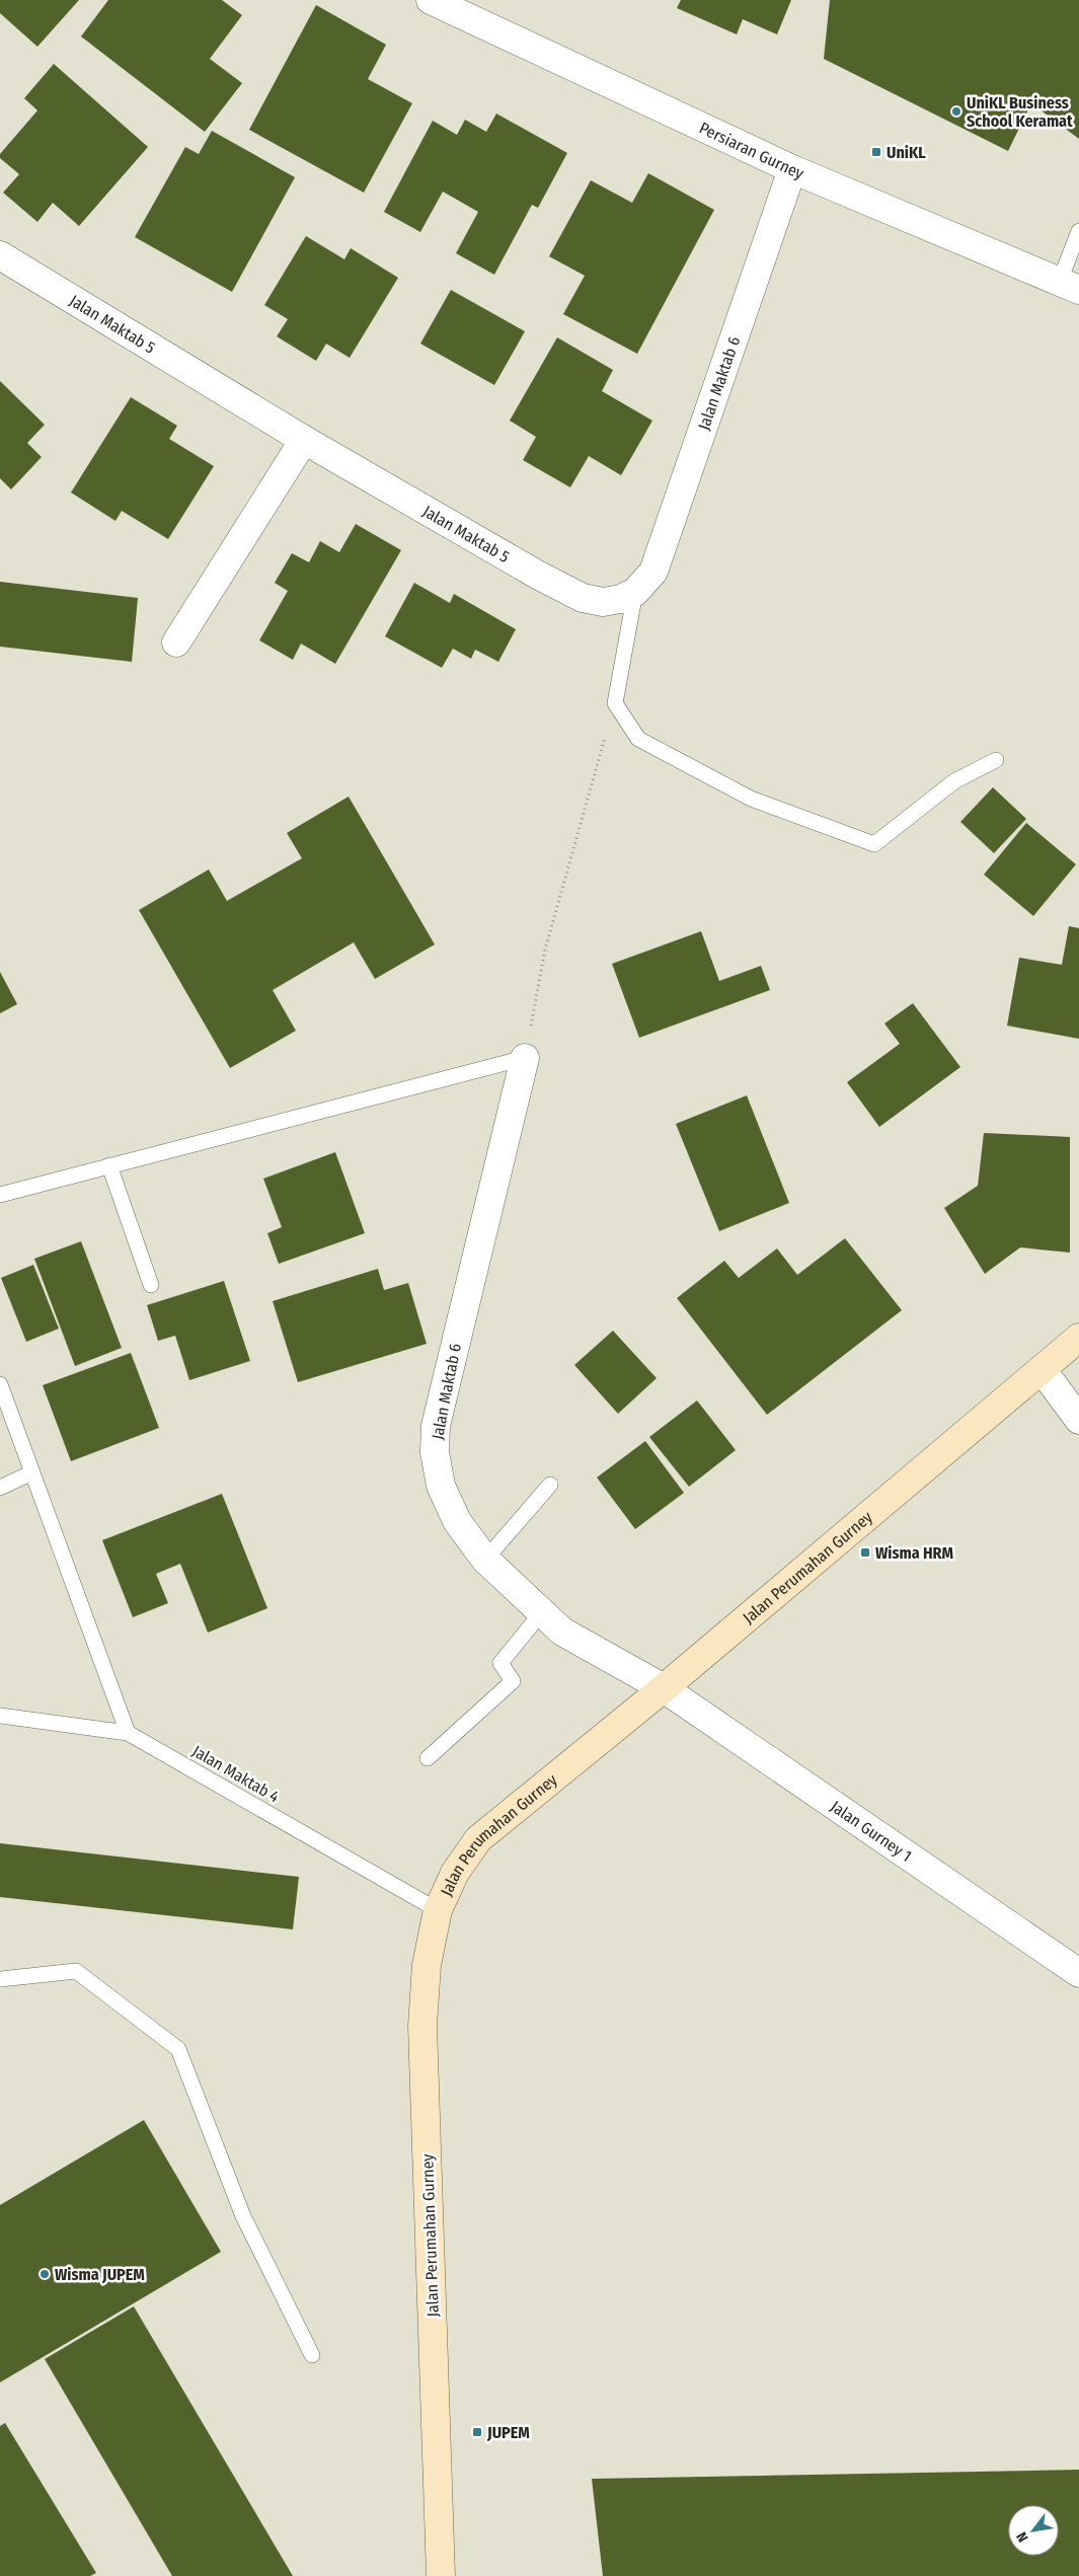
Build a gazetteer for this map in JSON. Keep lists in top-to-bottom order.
{
  "streets": {
    "street": [
      "Persiaran Gurney",
      "Jalan Maktab 5",
      "Jalan Maktab 6",
      "Jalan Perumahan Gurney",
      "Jalan Gurney 1"
    ],
    "lane": ["Jalan Maktab 4"]
  },
  "crossings": [
    ["Persiaran Gurney", "Jalan Maktab 6"],
    ["Jalan Maktab 5", "Jalan Maktab 6"],
    ["Jalan Maktab 6", "Jalan Perumahan Gurney"],
    ["Jalan Maktab 6", "Jalan Gurney 1"],
    ["Jalan Perumahan Gurney", "Jalan Maktab 4"],
    ["Jalan Perumahan Gurney", "Jalan Gurney 1"]
  ],
  "places": {
    "other": ["UniKL Business School Keramat", "Wisma JUPEM"],
    "transit": ["UniKL", "Wisma HRM", "JUPEM"]
  },
  "north": "bottom left"
}
